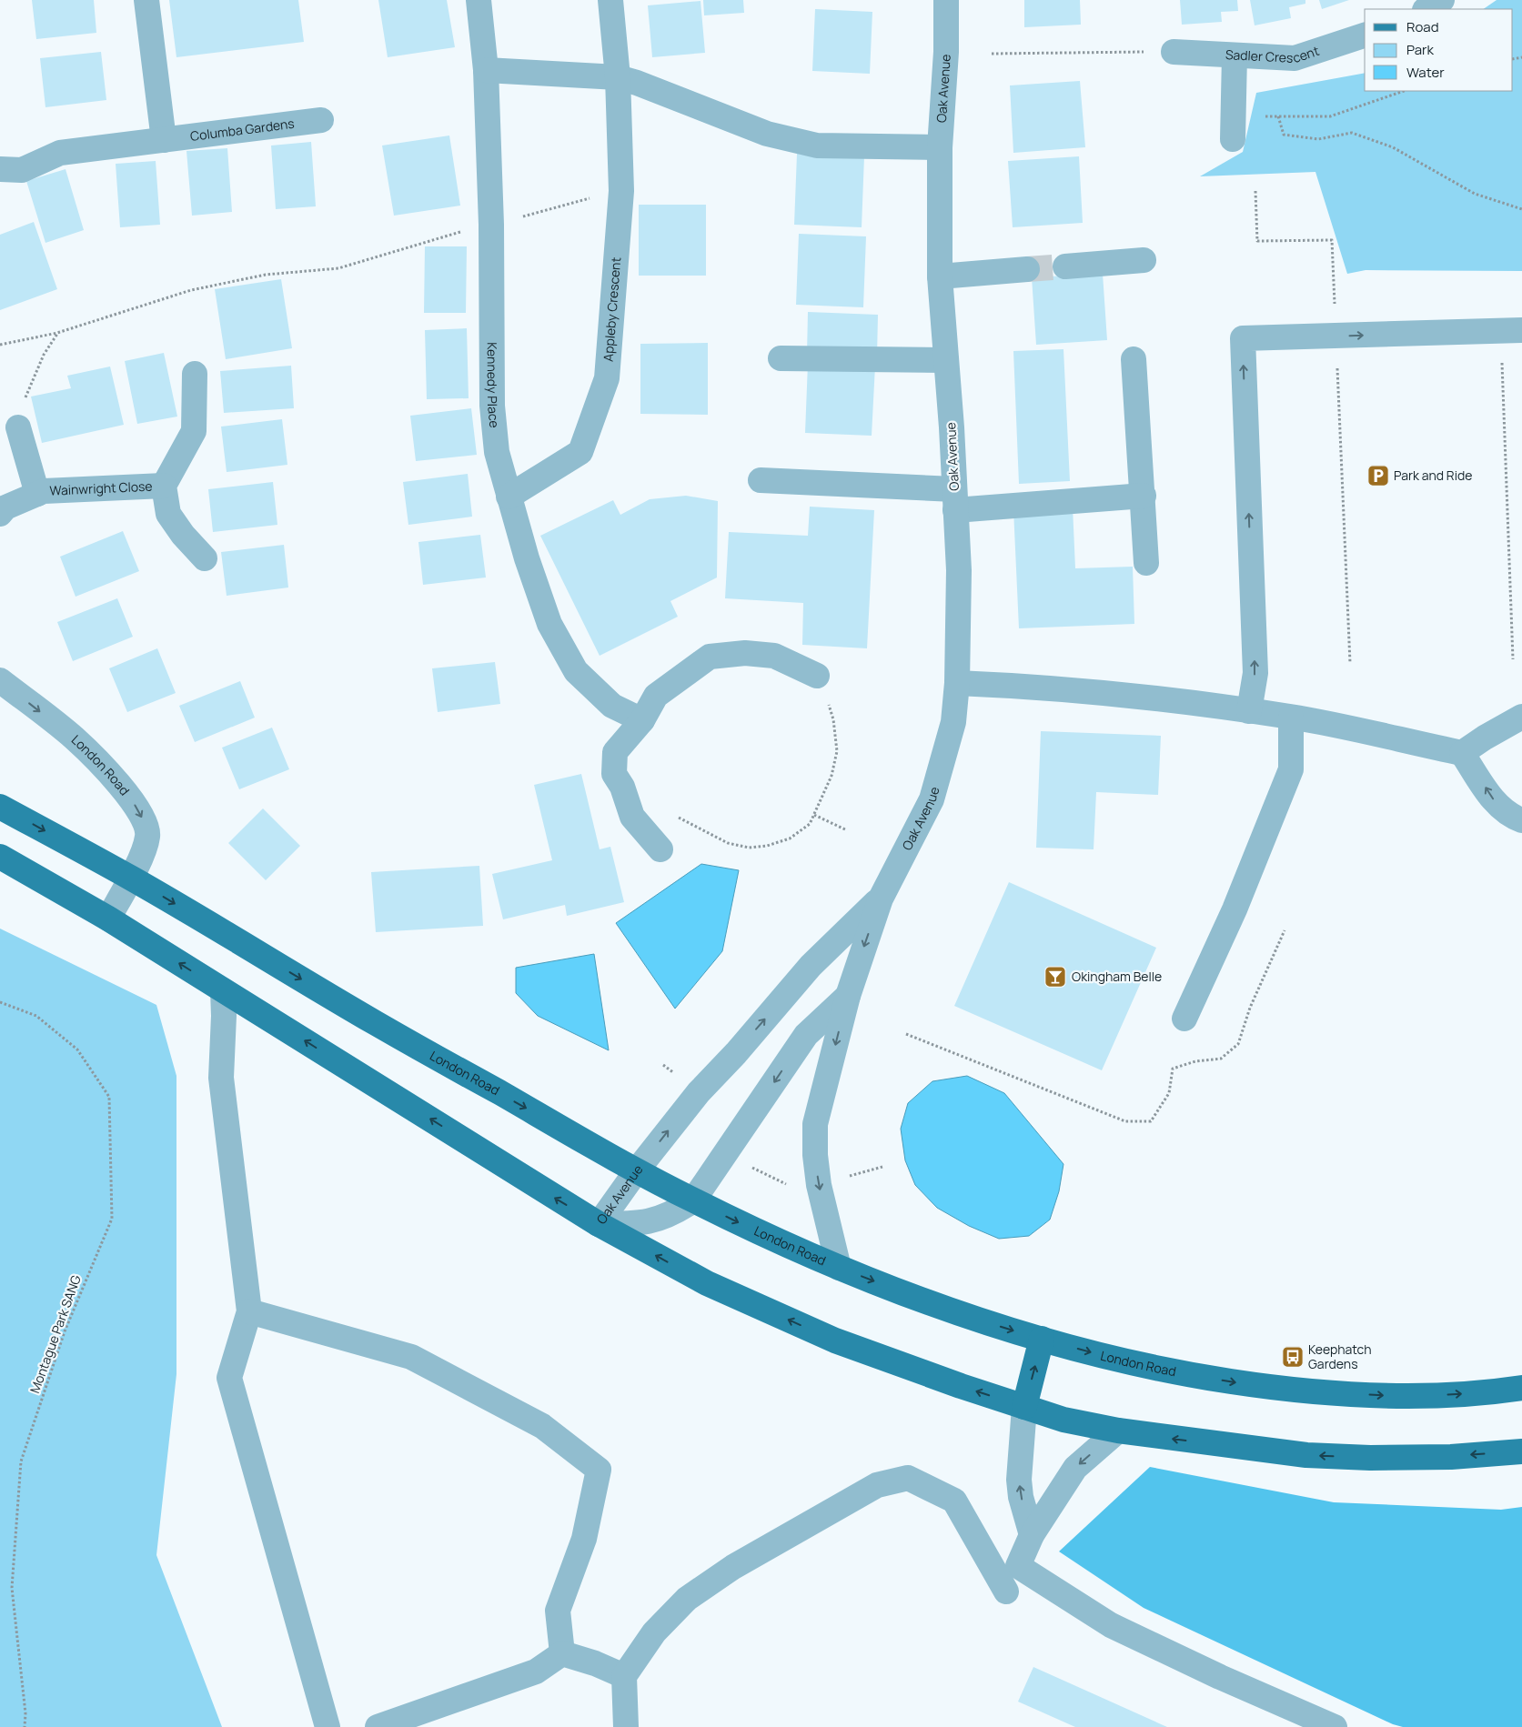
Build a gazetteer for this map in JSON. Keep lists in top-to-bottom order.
{
  "streets": {
    "main road": ["London Road"],
    "street": [
      "Sadler Crescent",
      "Oak Avenue",
      "Columba Gardens",
      "Appleby Crescent",
      "Kennedy Place",
      "Wainwright Close"
    ],
    "path": ["Montague Park SANG"]
  },
  "crossings": [
    ["Oak Avenue", "London Road"],
    ["Appleby Crescent", "Kennedy Place"]
  ],
  "one_way": ["London Road"],
  "places": {
    "parking": ["Park and Ride"],
    "bar": ["Okingham Belle"],
    "bus stop": ["Keephatch Gardens"]
  },
  "legend": ["Road", "Park", "Water"]
}
